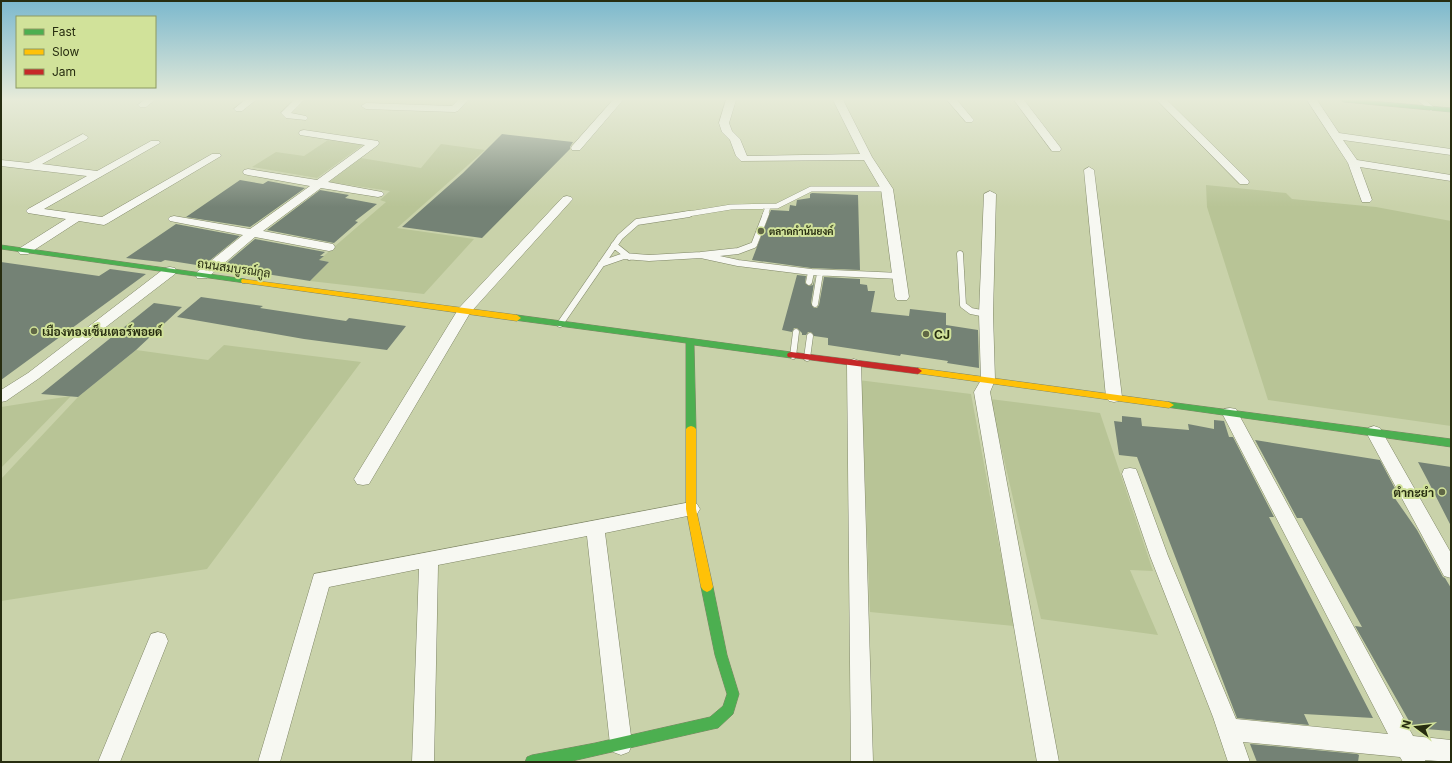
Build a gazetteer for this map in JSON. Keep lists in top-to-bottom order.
{
  "streets": {
    "street": ["ถนนสมบูรณ์กูล"]
  },
  "places": [
    "ตลาดกำนันยงค์",
    "เมืองทองเซ็นเตอร์พอยด์",
    "CJ",
    "ตำกะยำ"
  ],
  "legend": ["Fast", "Slow", "Jam"],
  "north": "left"
}
